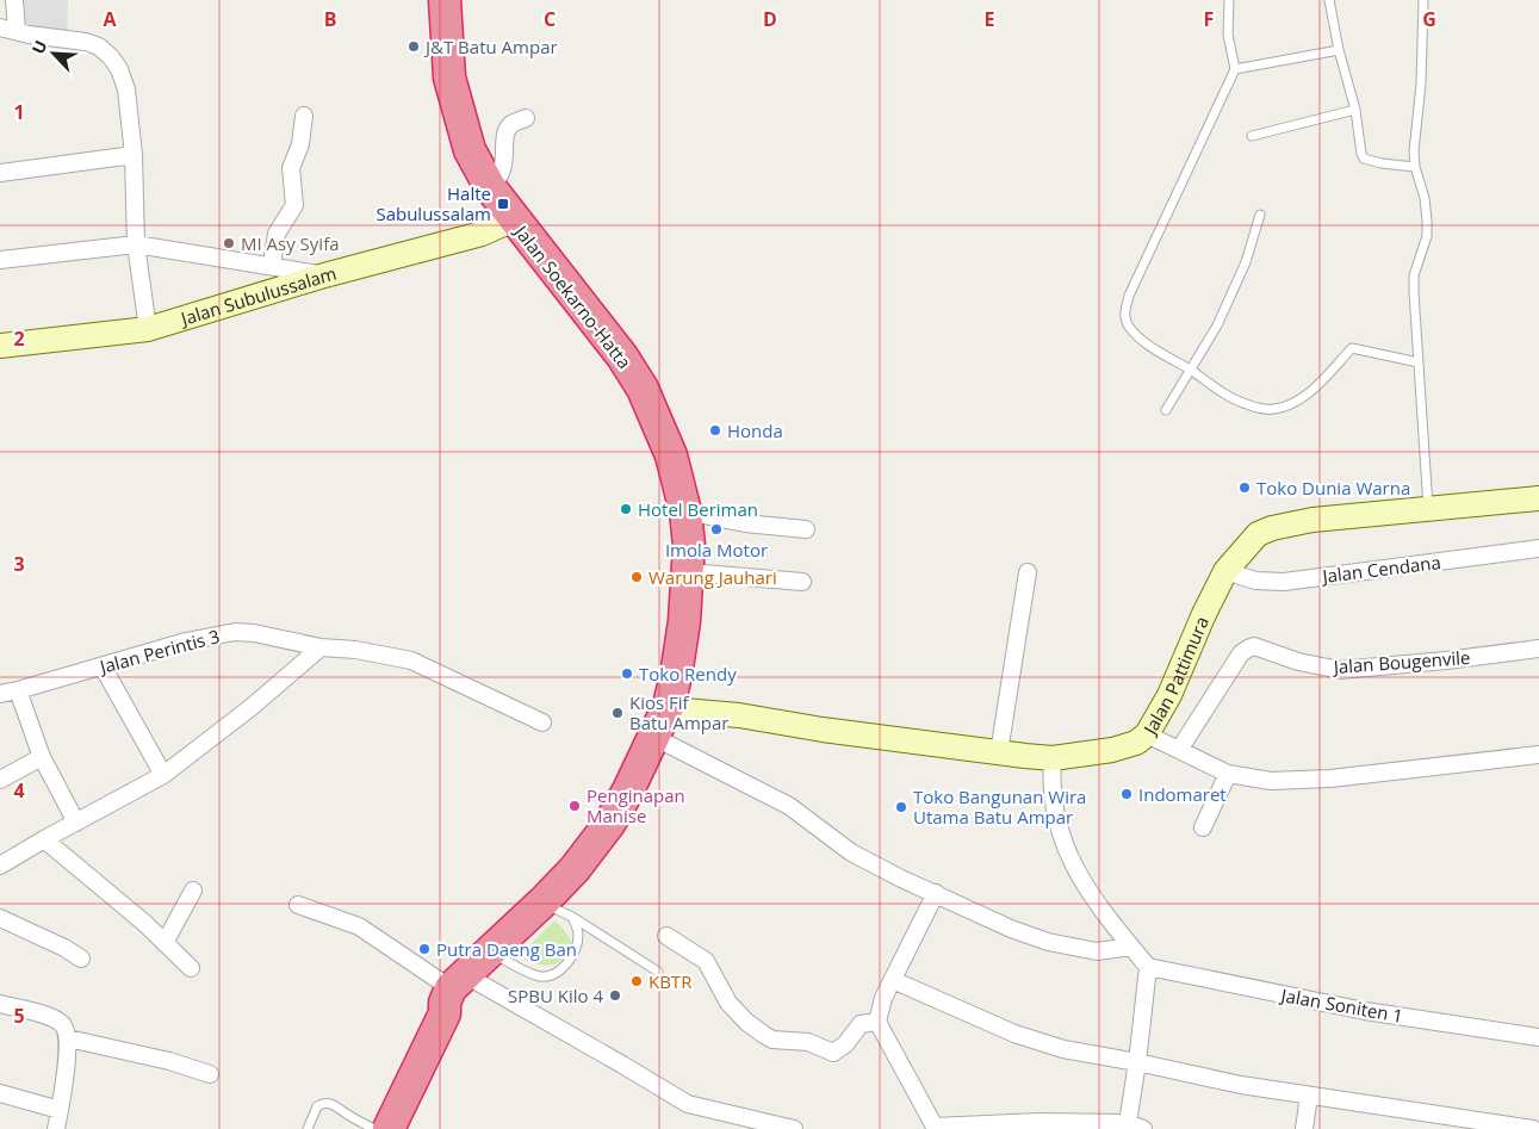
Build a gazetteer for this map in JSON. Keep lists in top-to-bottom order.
{
  "streets": {
    "highway": ["Jalan Soekarno-Hatta"],
    "street": [
      "Jalan Subulussalam",
      "Jalan Cendana",
      "Jalan Perintis 3",
      "Jalan Bougenvile",
      "Jalan Pattimura",
      "Jalan Soniten 1"
    ]
  },
  "crossings": [
    ["Jalan Subulussalam", "Jalan Soekarno-Hatta"],
    ["Jalan Soekarno-Hatta", "Jalan Pattimura"],
    ["Jalan Cendana", "Jalan Pattimura"]
  ],
  "places": {
    "other": [
      "J&T Batu Ampar",
      "MI Asy Syifa",
      "Honda",
      "Toko Dunia Warna",
      "Hotel Beriman",
      "Imola Motor",
      "Warung Jauhari",
      "Toko Rendy",
      "Kios Fif Batu Ampar",
      "Indomaret",
      "Penginapan Manise",
      "Toko Bangunan Wira Utama Batu Ampar",
      "Putra Daeng Ban",
      "KBTR",
      "SPBU Kilo 4"
    ],
    "transit": ["Halte Sabulussalam"]
  },
  "north": "top left",
  "grid": {
    "columns": [
      "A",
      "B",
      "C",
      "D",
      "E",
      "F",
      "G"
    ],
    "rows": [
      "1",
      "2",
      "3",
      "4",
      "5"
    ]
  }
}
